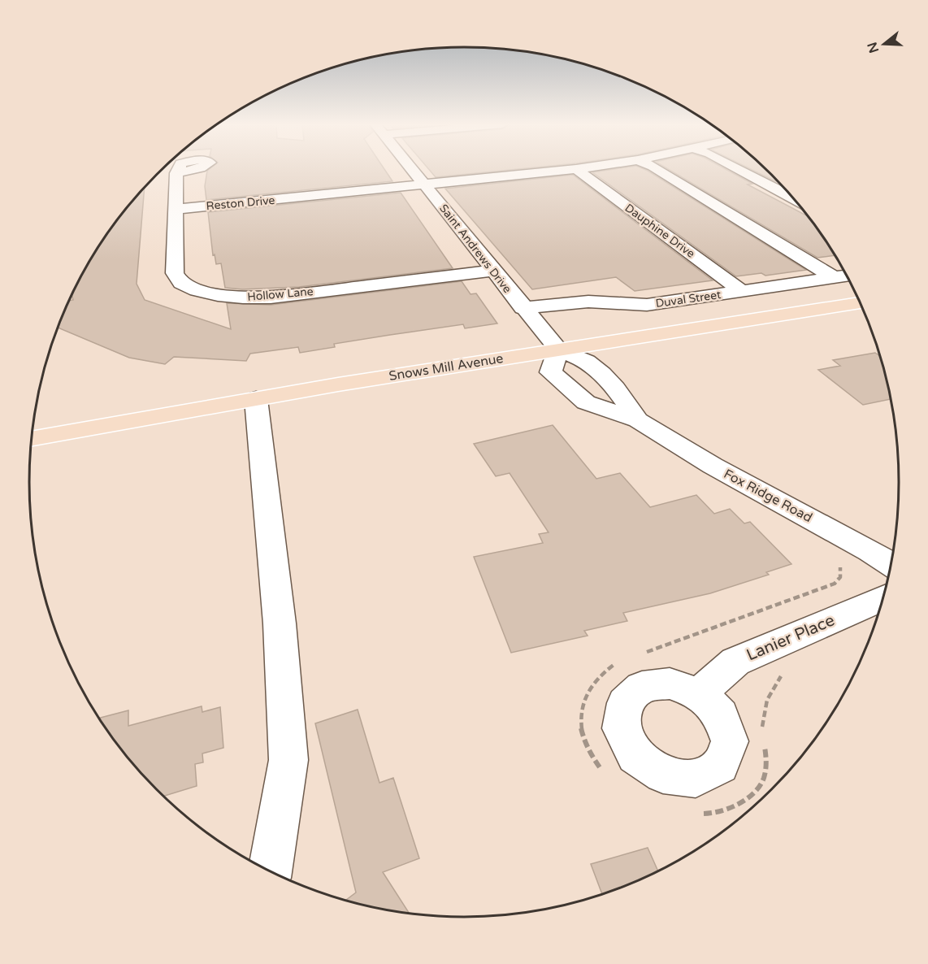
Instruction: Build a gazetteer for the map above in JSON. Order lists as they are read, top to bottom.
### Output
{
  "streets": {
    "main road": ["Snows Mill Avenue"],
    "street": [
      "Reston Drive",
      "Dauphine Drive",
      "Saint Andrews Drive",
      "Hollow Lane",
      "Duval Street",
      "Fox Ridge Road",
      "Lanier Place"
    ]
  },
  "crossings": [
    ["Reston Drive", "Saint Andrews Drive"],
    ["Reston Drive", "Hollow Lane"],
    ["Dauphine Drive", "Duval Street"],
    ["Saint Andrews Drive", "Hollow Lane"],
    ["Saint Andrews Drive", "Duval Street"],
    ["Saint Andrews Drive", "Snows Mill Avenue"],
    ["Saint Andrews Drive", "Fox Ridge Road"],
    ["Snows Mill Avenue", "Fox Ridge Road"]
  ],
  "north": "left"
}
